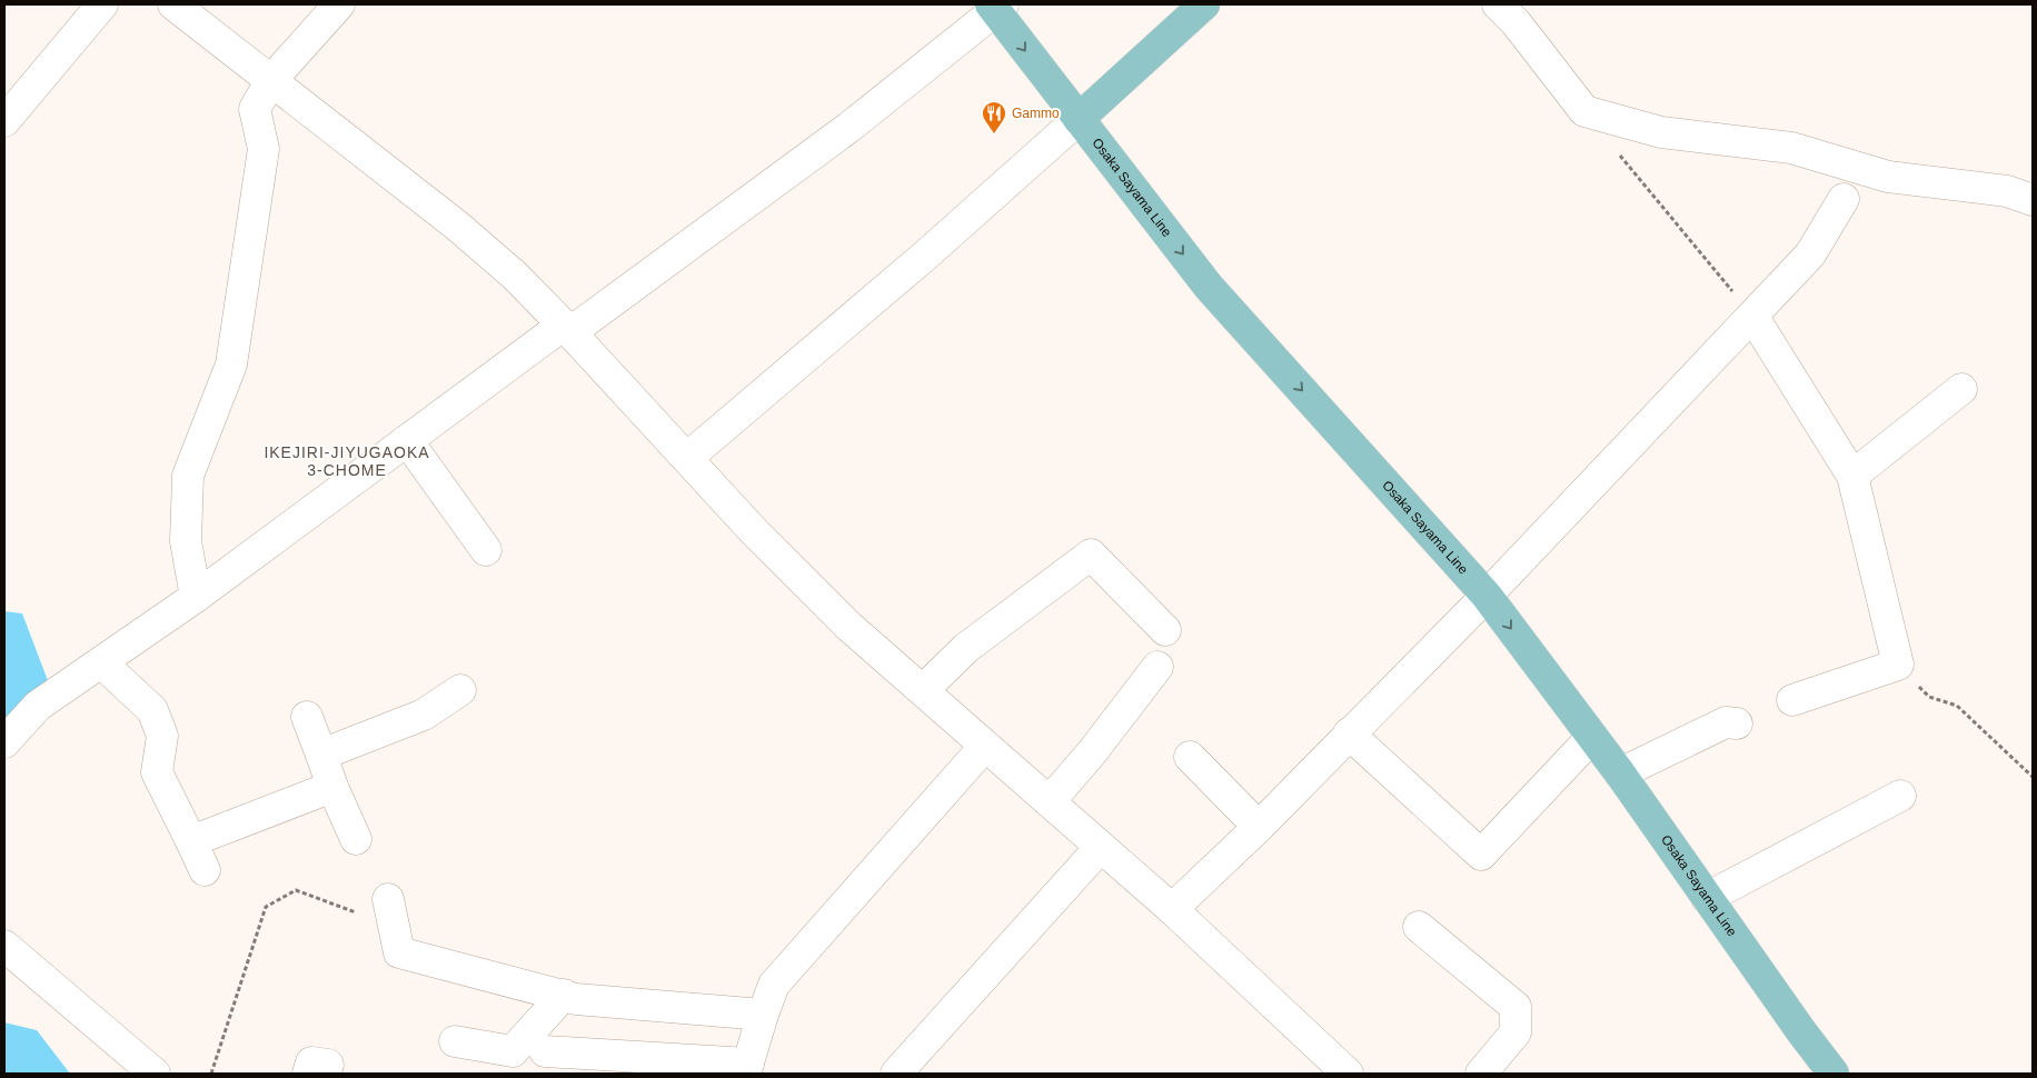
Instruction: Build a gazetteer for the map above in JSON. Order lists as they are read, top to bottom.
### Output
{
  "streets": {
    "main road": ["Osaka Sayama Line"]
  },
  "one_way": ["Osaka Sayama Line"],
  "districts": ["IKEJIRI-JIYUGAOKA 3-CHOME"],
  "places": {
    "restaurant": ["Gammo"]
  }
}
